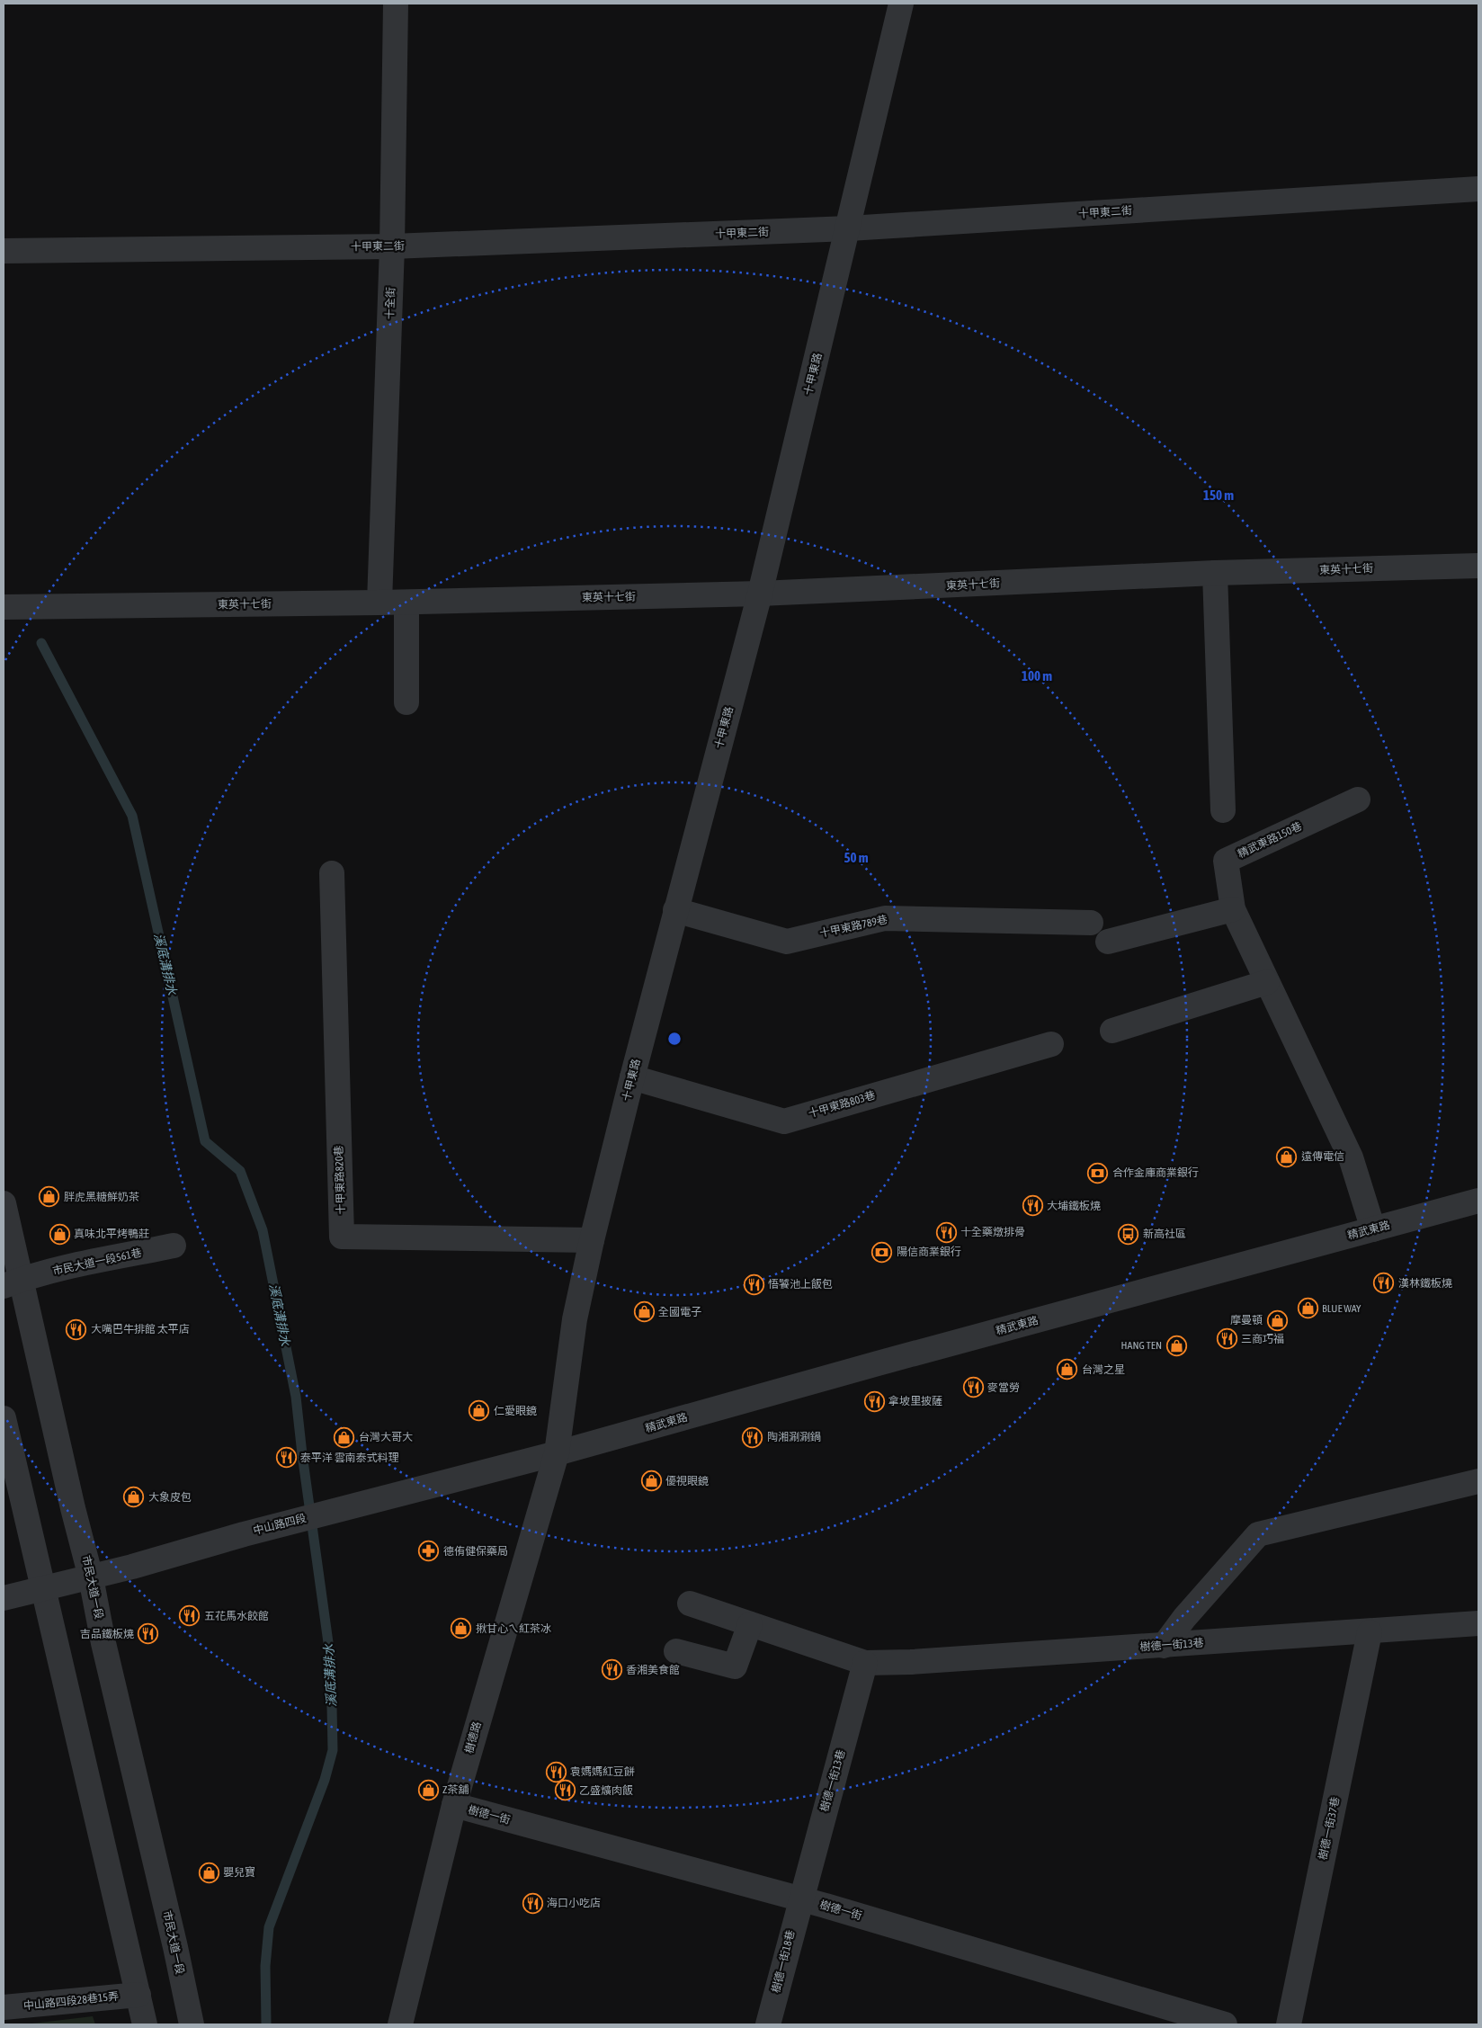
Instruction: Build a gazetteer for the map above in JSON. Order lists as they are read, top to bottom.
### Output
{
  "streets": {
    "street": [
      "十甲東二街",
      "十全街",
      "十甲東路",
      "東英十七街",
      "精武東路150巷",
      "十甲東路789巷",
      "十甲東路803巷",
      "十甲東路820巷",
      "精武東路",
      "市民大道一段561巷",
      "中山路四段",
      "市民大道一段",
      "樹德一街13巷",
      "樹德路",
      "樹德一街",
      "樹德一街37巷",
      "樹德一街18巷",
      "中山路四段28巷15弄"
    ]
  },
  "crossings": [
    ["十甲東二街", "十全街"],
    ["十甲東二街", "十甲東路"],
    ["十全街", "東英十七街"],
    ["十甲東路", "東英十七街"],
    ["十甲東路", "十甲東路789巷"],
    ["十甲東路", "十甲東路803巷"],
    ["十甲東路", "十甲東路820巷"],
    ["十甲東路", "精武東路"],
    ["十甲東路", "中山路四段"],
    ["十甲東路", "樹德路"],
    ["精武東路150巷", "精武東路"],
    ["精武東路", "中山路四段"],
    ["精武東路", "樹德路"],
    ["市民大道一段561巷", "市民大道一段"],
    ["中山路四段", "市民大道一段"],
    ["中山路四段", "樹德路"],
    ["樹德一街13巷", "樹德一街"],
    ["樹德一街13巷", "樹德一街37巷"],
    ["樹德一街13巷", "樹德一街18巷"],
    ["樹德路", "樹德一街"],
    ["樹德一街", "樹德一街18巷"]
  ],
  "water": ["溪底溝排水"],
  "places": {
    "shop": [
      "遠傳電信",
      "胖虎黑糖鮮奶茶",
      "真味北平烤鴨莊",
      "BLUE WAY",
      "全國電子",
      "摩曼頓",
      "HANG TEN",
      "台灣之星",
      "仁愛眼鏡",
      "台灣大哥大",
      "優視眼鏡",
      "大象皮包",
      "揪甘心ㄟ紅茶冰",
      "Z茶舖",
      "嬰兒寶"
    ],
    "bank": ["合作金庫商業銀行", "陽信商業銀行"],
    "restaurant": [
      "大埔鐵板燒",
      "十全藥燉排骨",
      "漢林鐵板燒",
      "悟饕池上飯包",
      "大嘴巴牛排館 太平店",
      "三商巧福",
      "麥當勞",
      "拿坡里披薩",
      "陶湘涮涮鍋",
      "泰平洋 雲南泰式料理",
      "五花馬水餃館",
      "吉品鐵板燒",
      "香湘美食館",
      "袁媽媽紅豆餅",
      "乙盛爌肉飯",
      "海口小吃店"
    ],
    "bus stop": ["新高社區"],
    "pharmacy": ["德侑健保藥局"]
  },
  "rings": ["150 m", "100 m", "50 m"]
}
